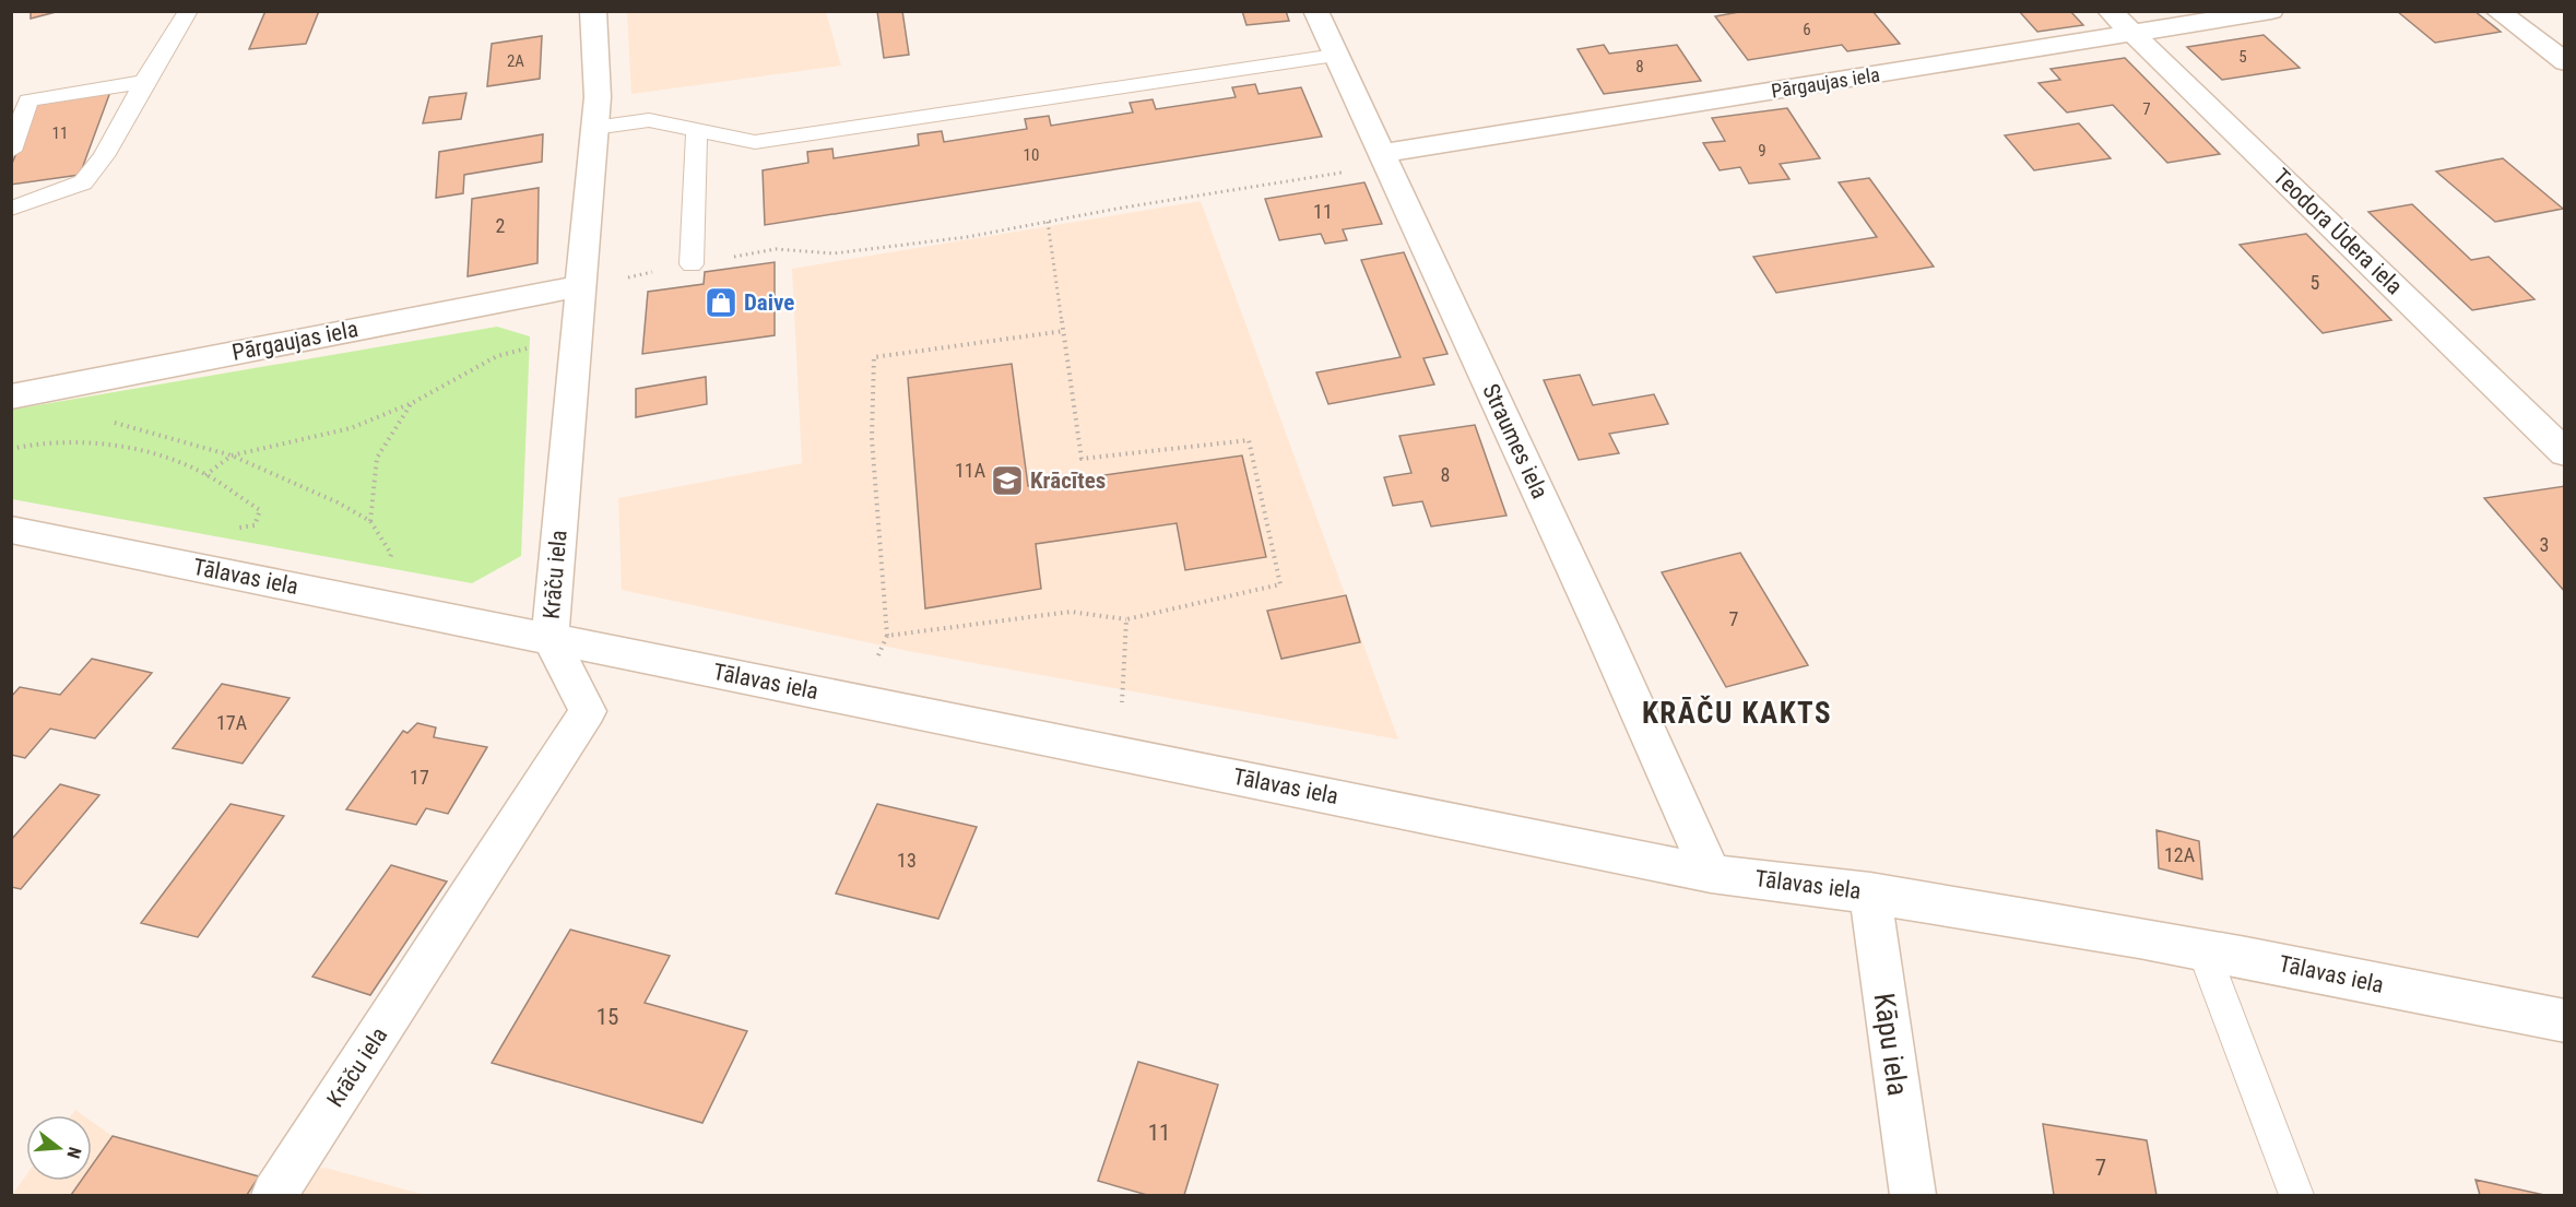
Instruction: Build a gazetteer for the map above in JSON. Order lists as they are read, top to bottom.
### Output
{
  "streets": {
    "street": [
      "Pārgaujas iela",
      "Teodora Ūdera iela",
      "Straumes iela",
      "Krāču iela",
      "Tālavas iela",
      "Kāpu iela"
    ]
  },
  "crossings": [
    ["Pārgaujas iela", "Teodora Ūdera iela"],
    ["Pārgaujas iela", "Straumes iela"],
    ["Pārgaujas iela", "Krāču iela"],
    ["Straumes iela", "Tālavas iela"],
    ["Krāču iela", "Tālavas iela"],
    ["Tālavas iela", "Kāpu iela"]
  ],
  "districts": ["KRĀČU KAKTS"],
  "places": {
    "shop": ["Daive"],
    "school or university": ["Krācītes"]
  },
  "house_numbers": [
    "6",
    "5",
    "2A",
    "8",
    "7",
    "11",
    "9",
    "10",
    "11",
    "2",
    "5",
    "11A",
    "8",
    "3",
    "7",
    "17A",
    "17",
    "12A",
    "13",
    "15",
    "11",
    "7"
  ],
  "north": "right"
}
